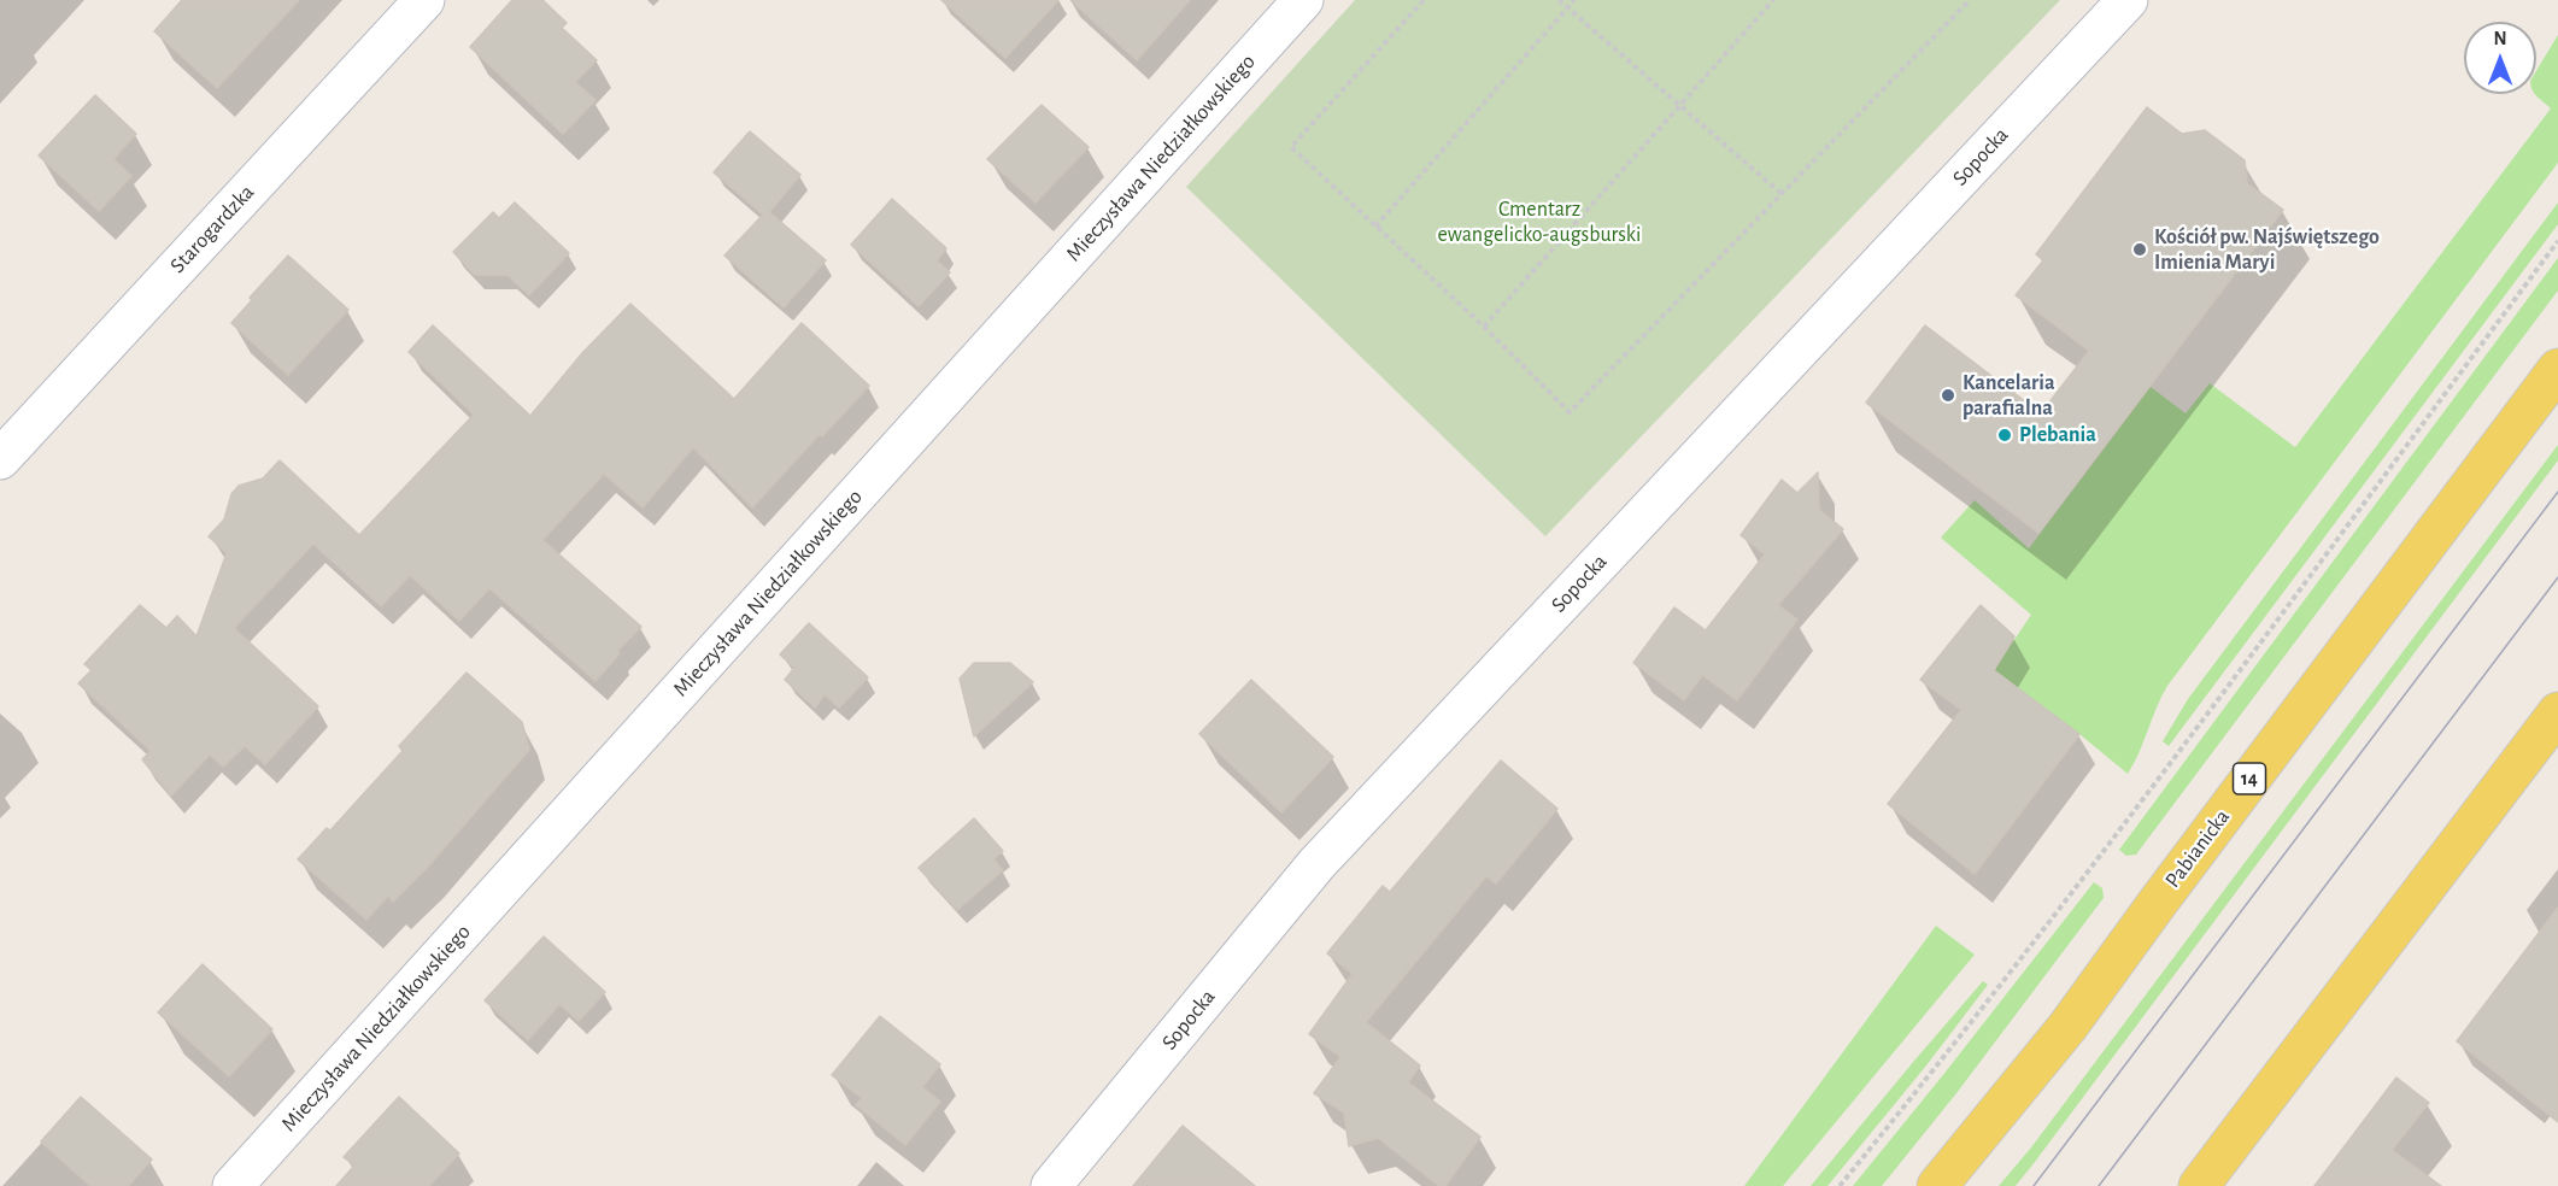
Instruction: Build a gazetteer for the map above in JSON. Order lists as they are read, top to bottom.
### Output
{
  "streets": {
    "main road": ["14", "Pabianicka"],
    "street": ["Sopocka", "Mieczysława Niedziałkowskiego", "Starogardzka"]
  },
  "parks": ["Cmentarz ewangelicko-augsburski"],
  "places": ["Kościół pw. Najświętszego Imienia Maryi", "Kancelaria parafialna", "Plebania"],
  "north": "top"
}
